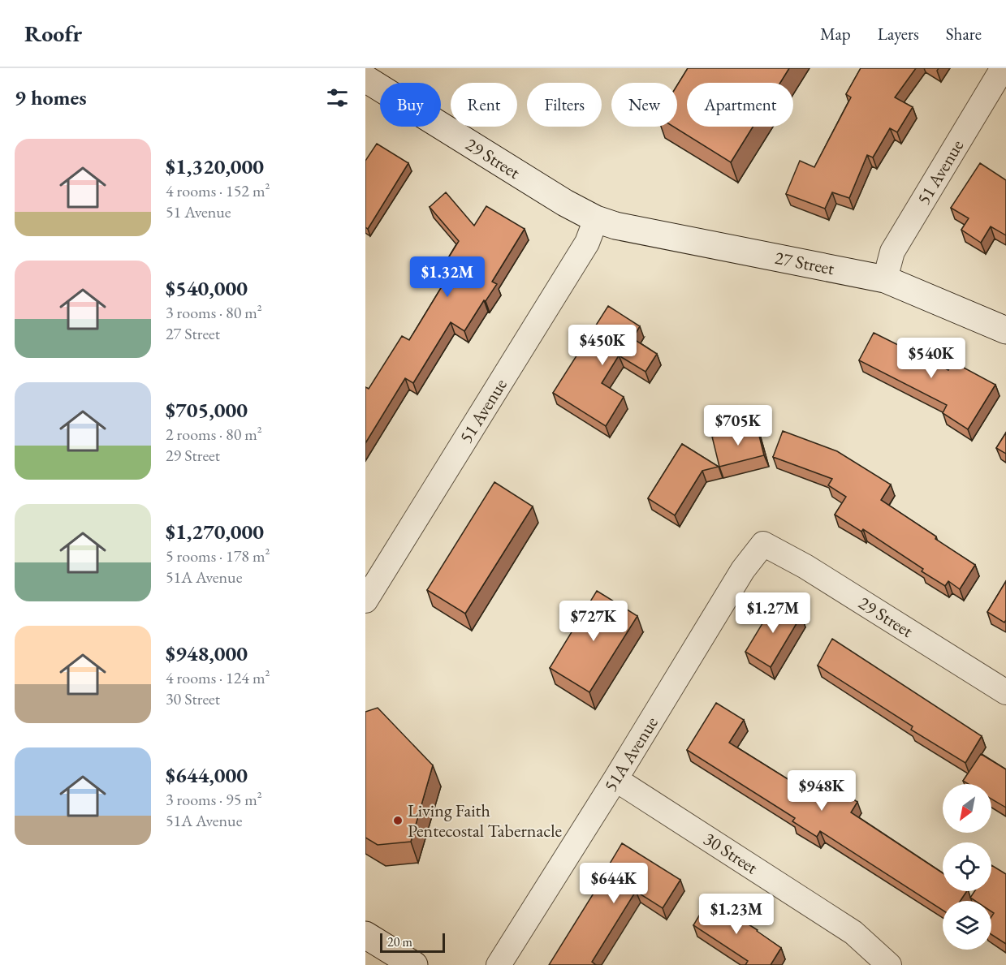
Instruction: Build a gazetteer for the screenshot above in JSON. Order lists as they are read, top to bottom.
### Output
{
  "streets": {
    "street": [
      "29 Street",
      "51 Avenue",
      "27 Street",
      "51A Avenue",
      "30 Street"
    ]
  },
  "crossings": [
    ["29 Street", "51 Avenue"],
    ["29 Street", "27 Street"],
    ["29 Street", "51A Avenue"],
    ["51 Avenue", "27 Street"],
    ["51A Avenue", "30 Street"]
  ],
  "places": ["Living Faith Pentecostal Tabernacle"],
  "scale_bar": "20 m",
  "north": "bottom left",
  "page": {
    "header": "Roofr",
    "nav": ["Map", "Layers", "Share"],
    "heading": "9 homes",
    "chip": [
      "Buy",
      "Rent",
      "Filters",
      "New",
      "Apartment"
    ],
    "list": [
      {
        "name": "$1,320,000",
        "note": "4 rooms · 152 m² · 51 Avenue"
      },
      {
        "name": "$540,000",
        "note": "3 rooms · 80 m² · 27 Street"
      },
      {
        "name": "$705,000",
        "note": "2 rooms · 80 m² · 29 Street"
      },
      {
        "name": "$1,270,000",
        "note": "5 rooms · 178 m² · 51A Avenue"
      },
      {
        "name": "$948,000",
        "note": "4 rooms · 124 m² · 30 Street"
      },
      {
        "name": "$644,000",
        "note": "3 rooms · 95 m² · 51A Avenue"
      }
    ],
    "price": [
      "$1.32M",
      "$450K",
      "$540K",
      "$705K",
      "$1.27M",
      "$727K",
      "$948K",
      "$644K",
      "$1.23M"
    ],
    "scale": "20 m"
  }
}
